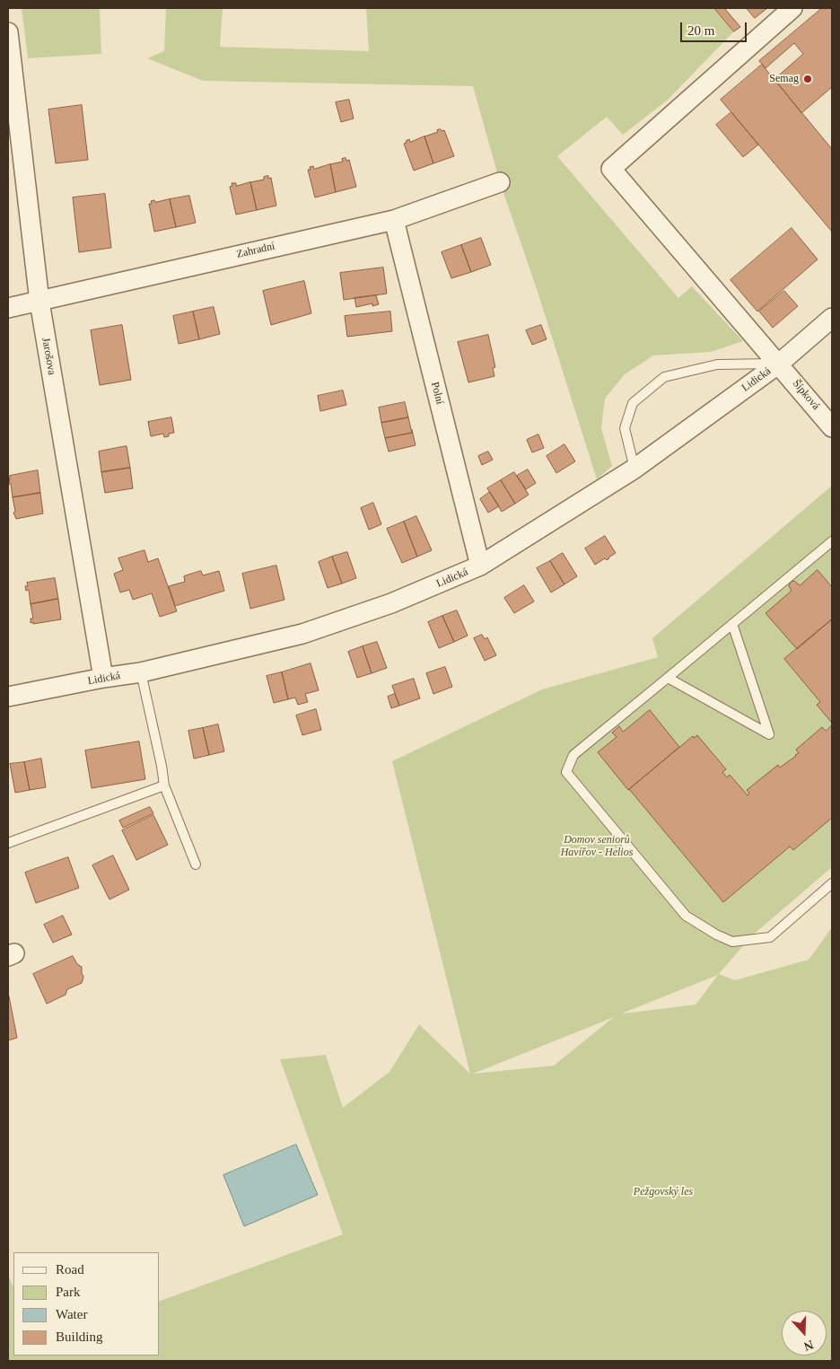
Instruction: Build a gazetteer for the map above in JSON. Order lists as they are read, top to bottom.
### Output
{
  "streets": {
    "street": [
      "Zahradní",
      "Jarošova",
      "Lidická",
      "Polní",
      "Šípková"
    ]
  },
  "crossings": [
    ["Zahradní", "Jarošova"],
    ["Zahradní", "Polní"],
    ["Jarošova", "Lidická"],
    ["Lidická", "Polní"],
    ["Lidická", "Šípková"]
  ],
  "parks": ["Domov seniorů Havířov - Helios", "Pežgovský les"],
  "places": ["Semag"],
  "legend": [
    "Road",
    "Park",
    "Water",
    "Building"
  ],
  "scale_bar": "20 m",
  "north": "bottom"
}
